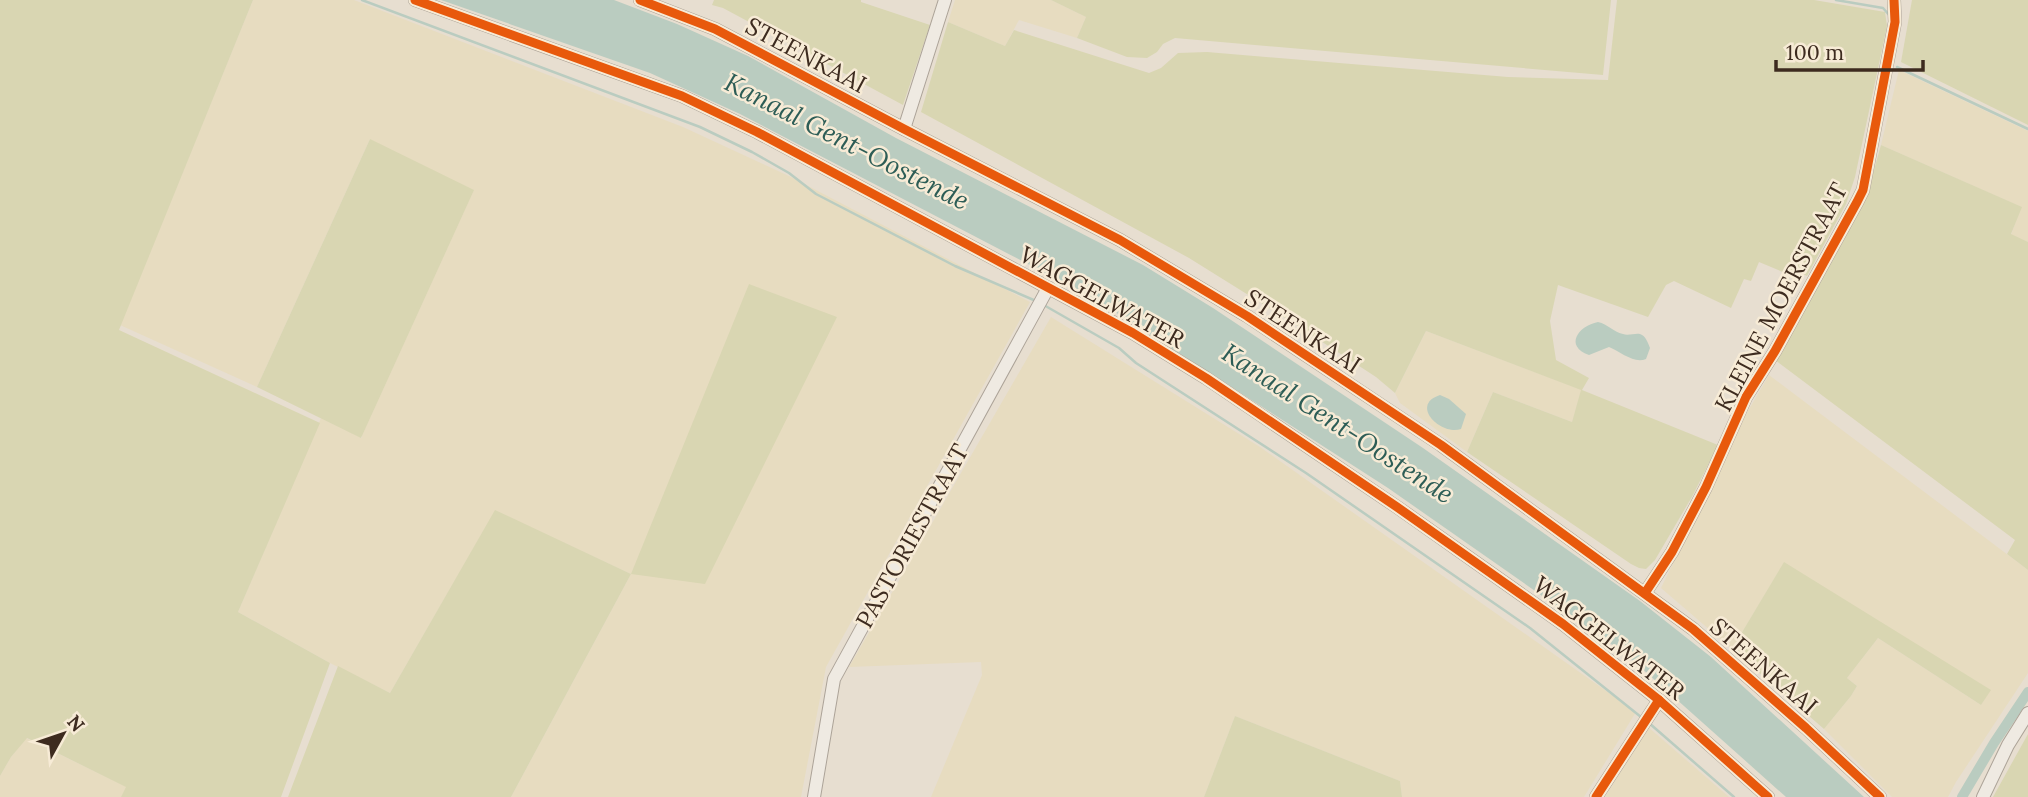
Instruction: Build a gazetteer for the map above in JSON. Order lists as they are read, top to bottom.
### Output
{
  "streets": {
    "street": [
      "STEENKAAI",
      "WAGGELWATER",
      "KLEINE MOERSTRAAT",
      "PASTORIESTRAAT"
    ]
  },
  "crossings": [
    ["STEENKAAI", "KLEINE MOERSTRAAT"],
    ["WAGGELWATER", "PASTORIESTRAAT"]
  ],
  "water": ["Kanaal Gent-Oostende"],
  "scale_bar": "100 m",
  "north": "top right"
}
